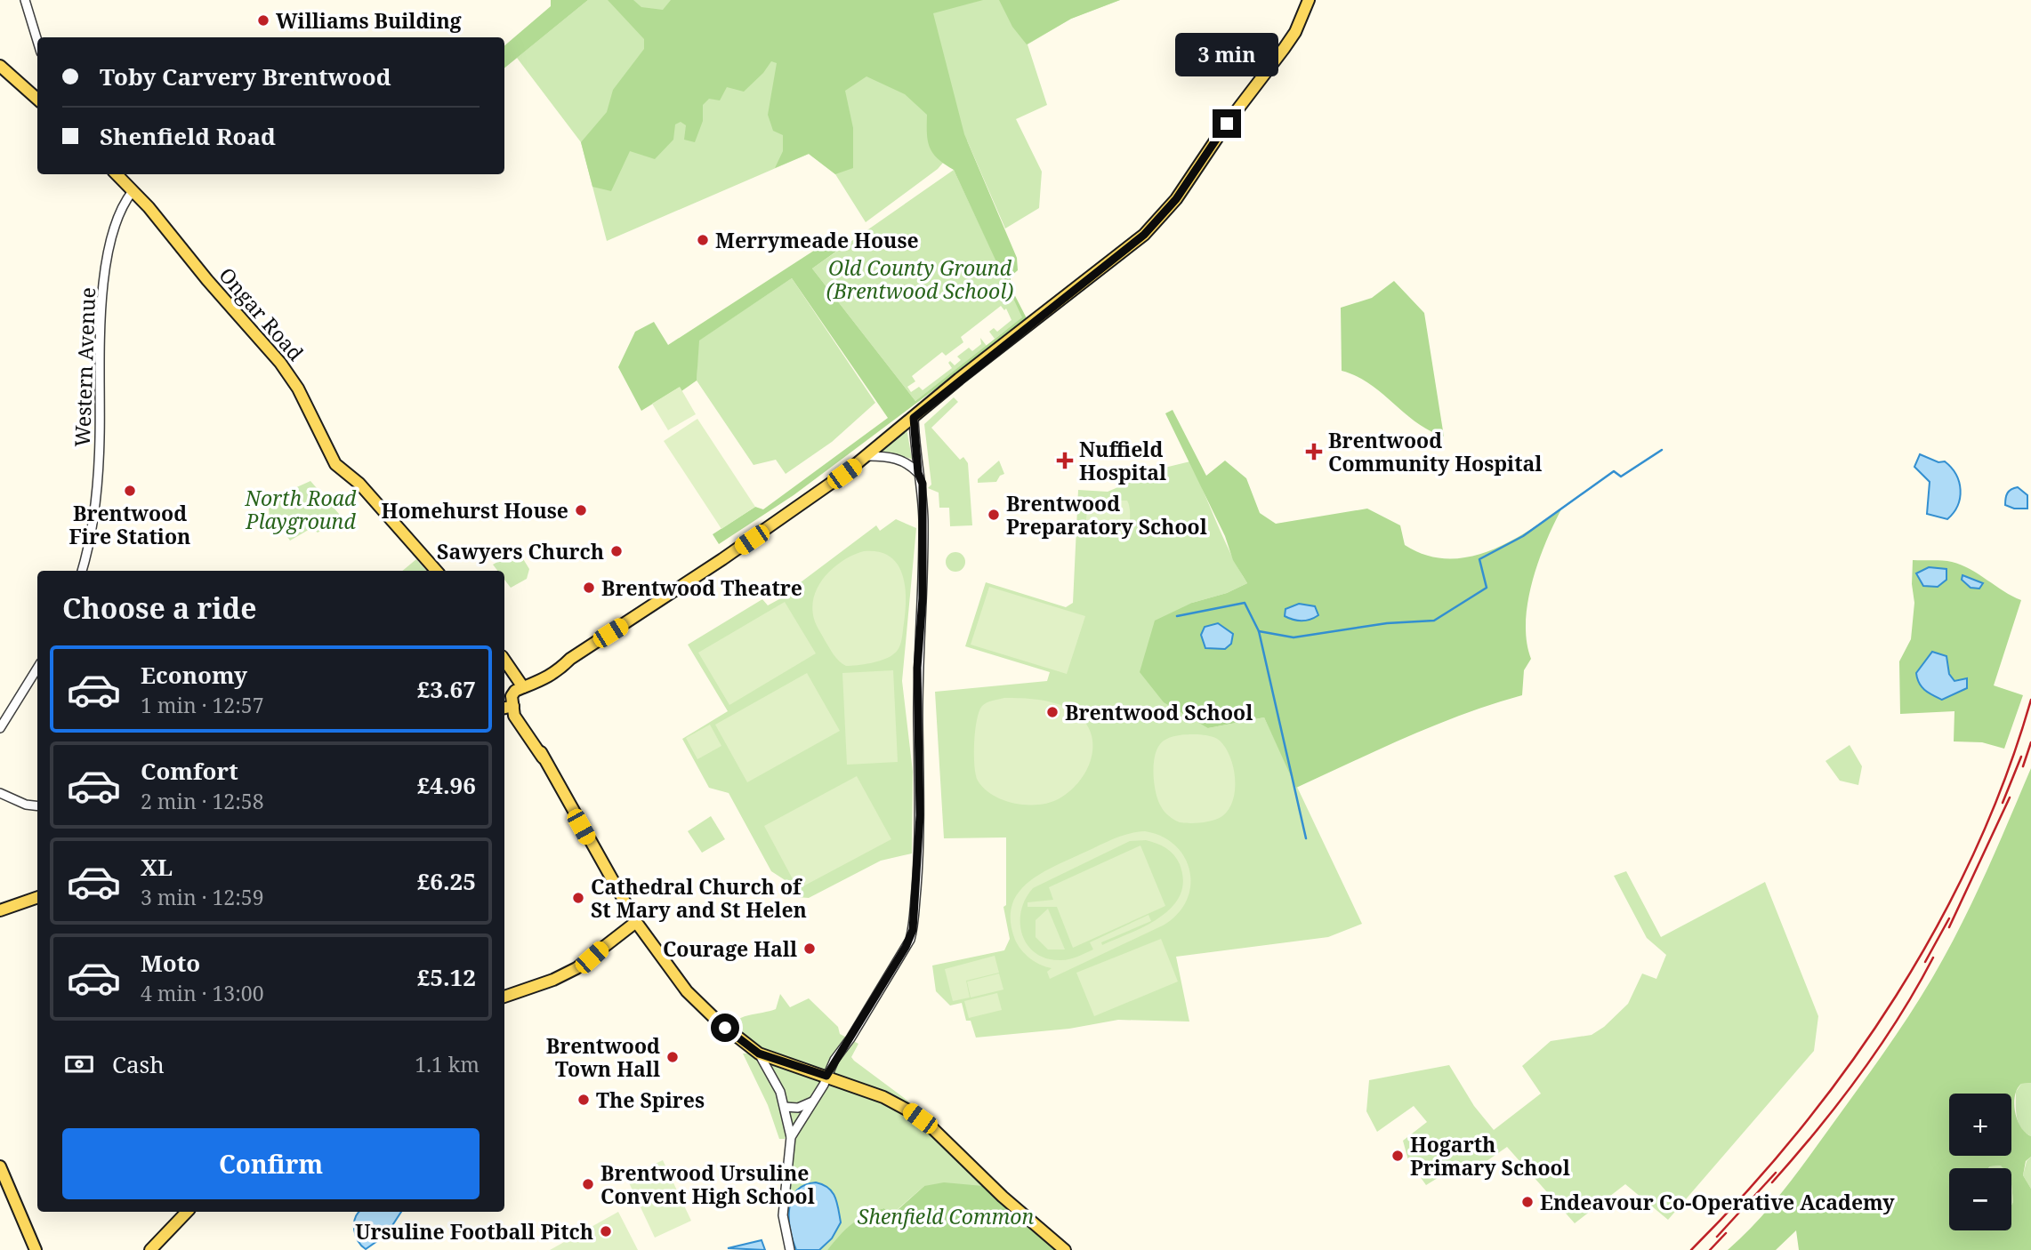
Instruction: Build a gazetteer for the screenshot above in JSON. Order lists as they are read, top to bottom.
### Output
{
  "streets": {
    "main road": ["Ongar Road"],
    "street": ["Western Avenue"]
  },
  "crossings": [
    ["Ongar Road", "Western Avenue"]
  ],
  "parks": ["Old County Ground (Brentwood School)", "North Road Playground", "Shenfield Common"],
  "places": {
    "other": [
      "Williams Building",
      "Merrymeade House",
      "Brentwood Fire Station",
      "Homehurst House",
      "Brentwood Preparatory School",
      "Sawyers Church",
      "Brentwood Theatre",
      "Brentwood School",
      "Cathedral Church of St Mary and St Helen",
      "Courage Hall",
      "Brentwood Town Hall",
      "The Spires",
      "Hogarth Primary School",
      "Brentwood Ursuline Convent High School",
      "Endeavour Co-Operative Academy",
      "Ursuline Football Pitch"
    ],
    "health": ["Brentwood Community Hospital", "Nuffield Hospital"]
  },
  "page": {
    "bubble": "3 min",
    "banner": ["Toby Carvery Brentwood", "Shenfield Road"],
    "heading": "Choose a ride",
    "list": [
      {
        "name": "Economy",
        "note": "1 min · 12:57",
        "value": "£3.67"
      },
      {
        "name": "Comfort",
        "note": "2 min · 12:58",
        "value": "£4.96"
      },
      {
        "name": "XL",
        "note": "3 min · 12:59",
        "value": "£6.25"
      },
      {
        "name": "Moto",
        "note": "4 min · 13:00",
        "value": "£5.12"
      }
    ],
    "pay": ["Cash", "1.1 km"],
    "map_buttons": ["+", "−"],
    "buttons": "Confirm"
  }
}
